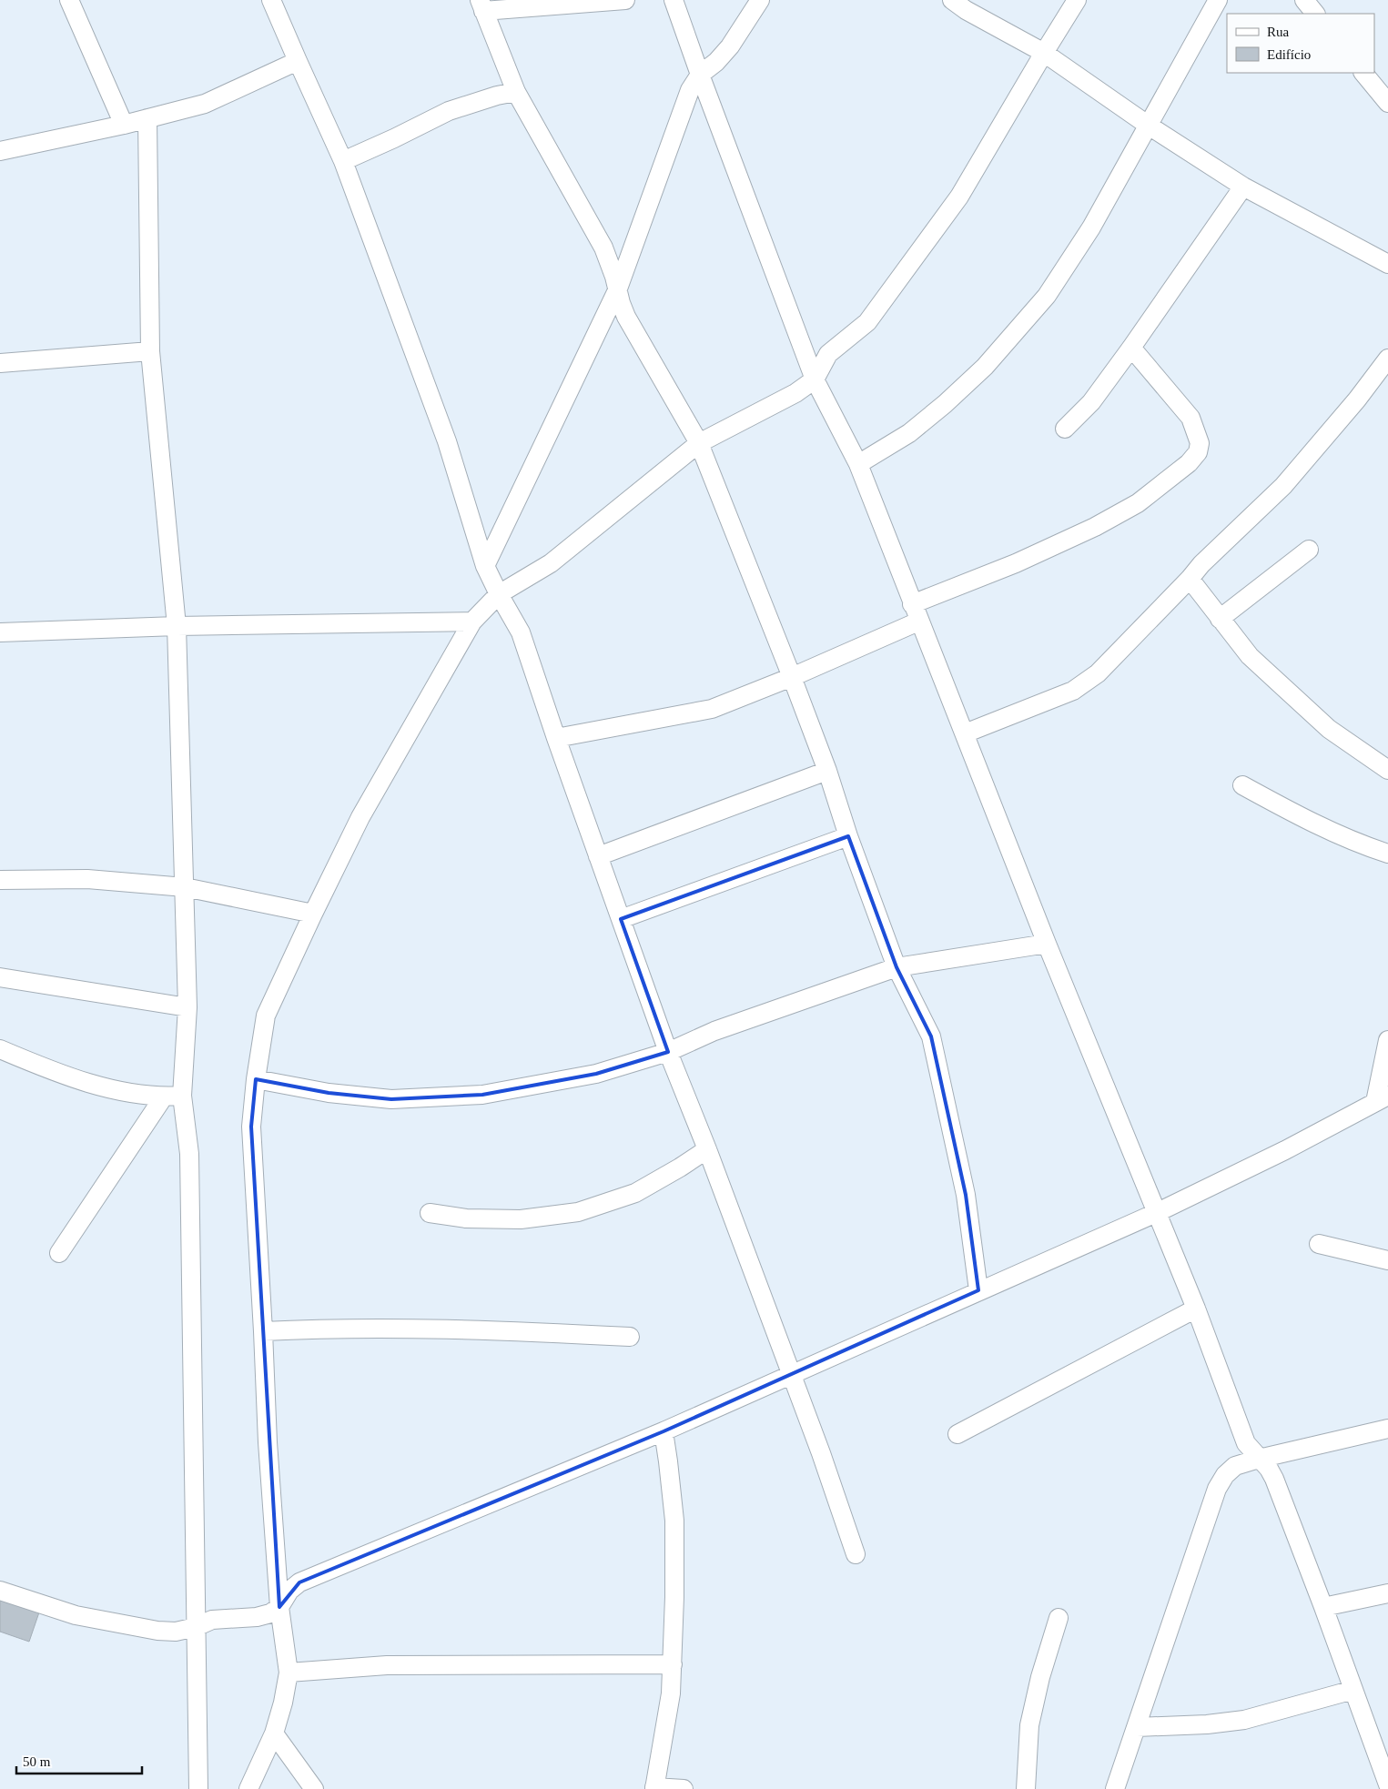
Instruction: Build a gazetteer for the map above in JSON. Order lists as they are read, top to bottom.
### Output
{
  "legend": ["Rua", "Edifício"],
  "scale_bar": "50 m"
}
